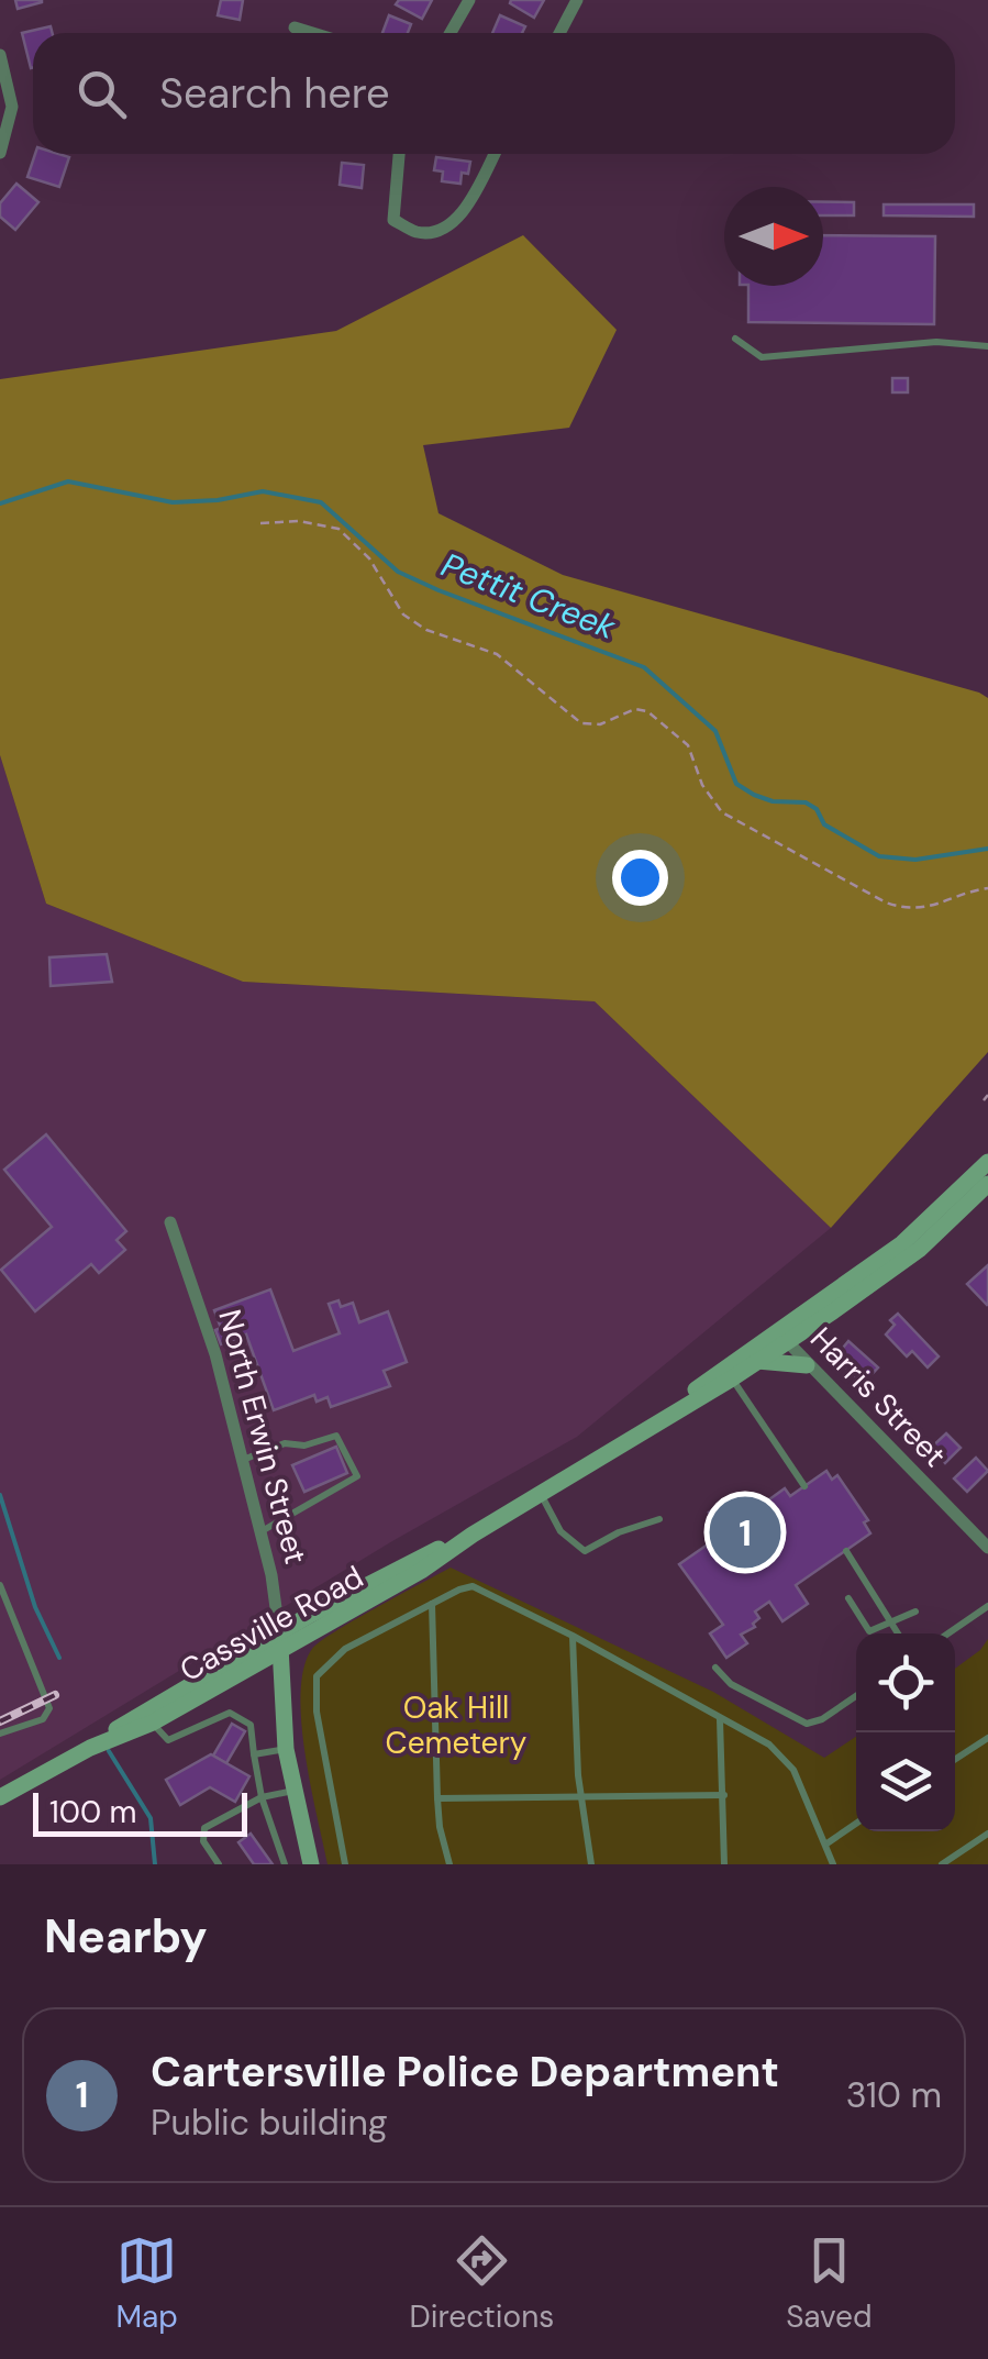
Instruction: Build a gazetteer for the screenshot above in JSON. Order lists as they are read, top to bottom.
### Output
{
  "streets": {
    "main road": ["North Erwin Street", "Cassville Road"],
    "street": ["Harris Street"]
  },
  "crossings": [
    ["Harris Street", "Cassville Road"],
    ["North Erwin Street", "Cassville Road"]
  ],
  "water": ["Pettit Creek"],
  "parks": ["Oak Hill Cemetery"],
  "scale_bar": "100 m",
  "north": "right",
  "page": {
    "search": "Search here",
    "pins": "1",
    "scale": "100 m",
    "heading": "Nearby",
    "list": [
      {
        "mark": "1",
        "name": "Cartersville Police Department",
        "note": "Public building",
        "value": "310 m"
      }
    ],
    "nav": ["Map", "Directions", "Saved"]
  }
}
